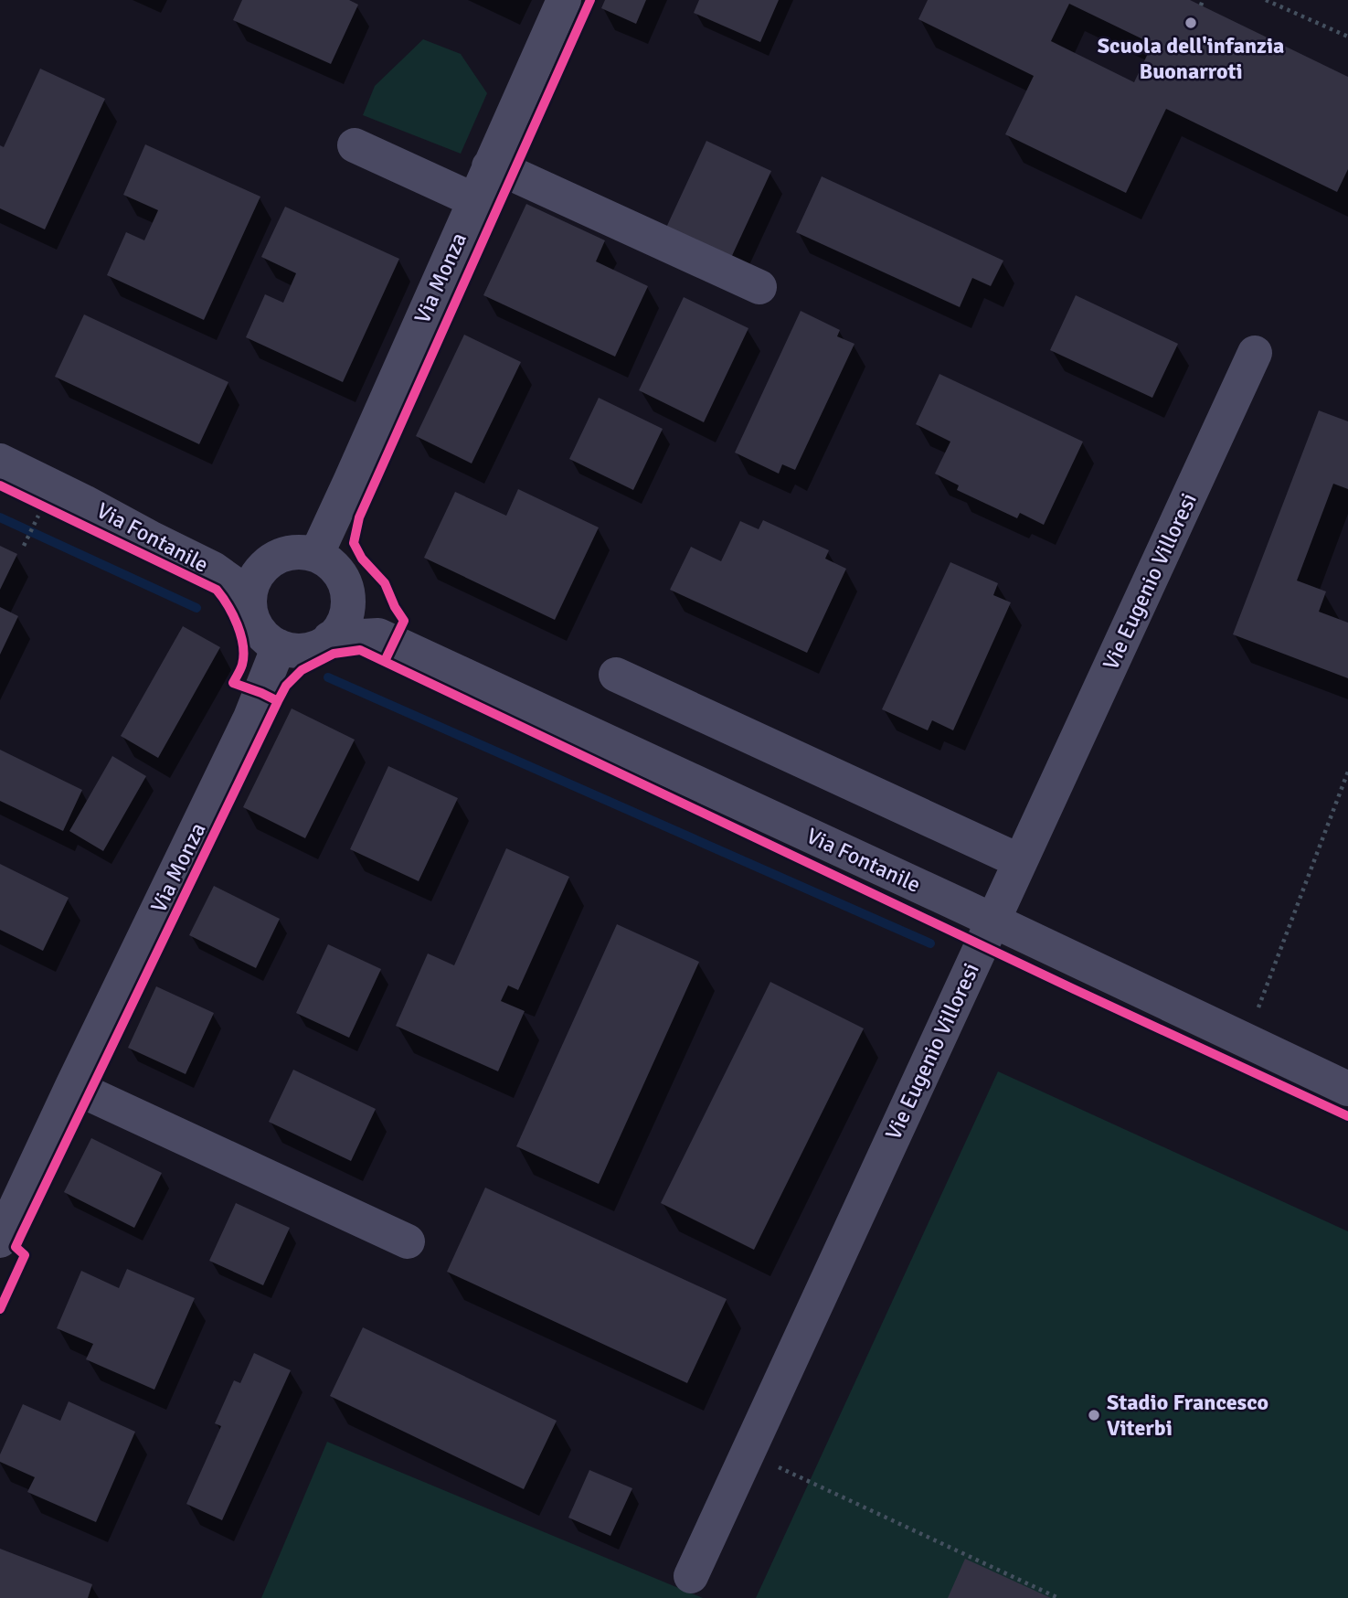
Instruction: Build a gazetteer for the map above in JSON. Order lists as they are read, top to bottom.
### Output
{
  "streets": {
    "street": ["Via Monza", "Via Fontanile", "Vie Eugenio Villoresi"]
  },
  "crossings": [
    ["Via Monza", "Via Fontanile"],
    ["Via Fontanile", "Vie Eugenio Villoresi"]
  ],
  "places": ["Scuola dell'infanzia Buonarroti", "Stadio Francesco Viterbi"]
}
